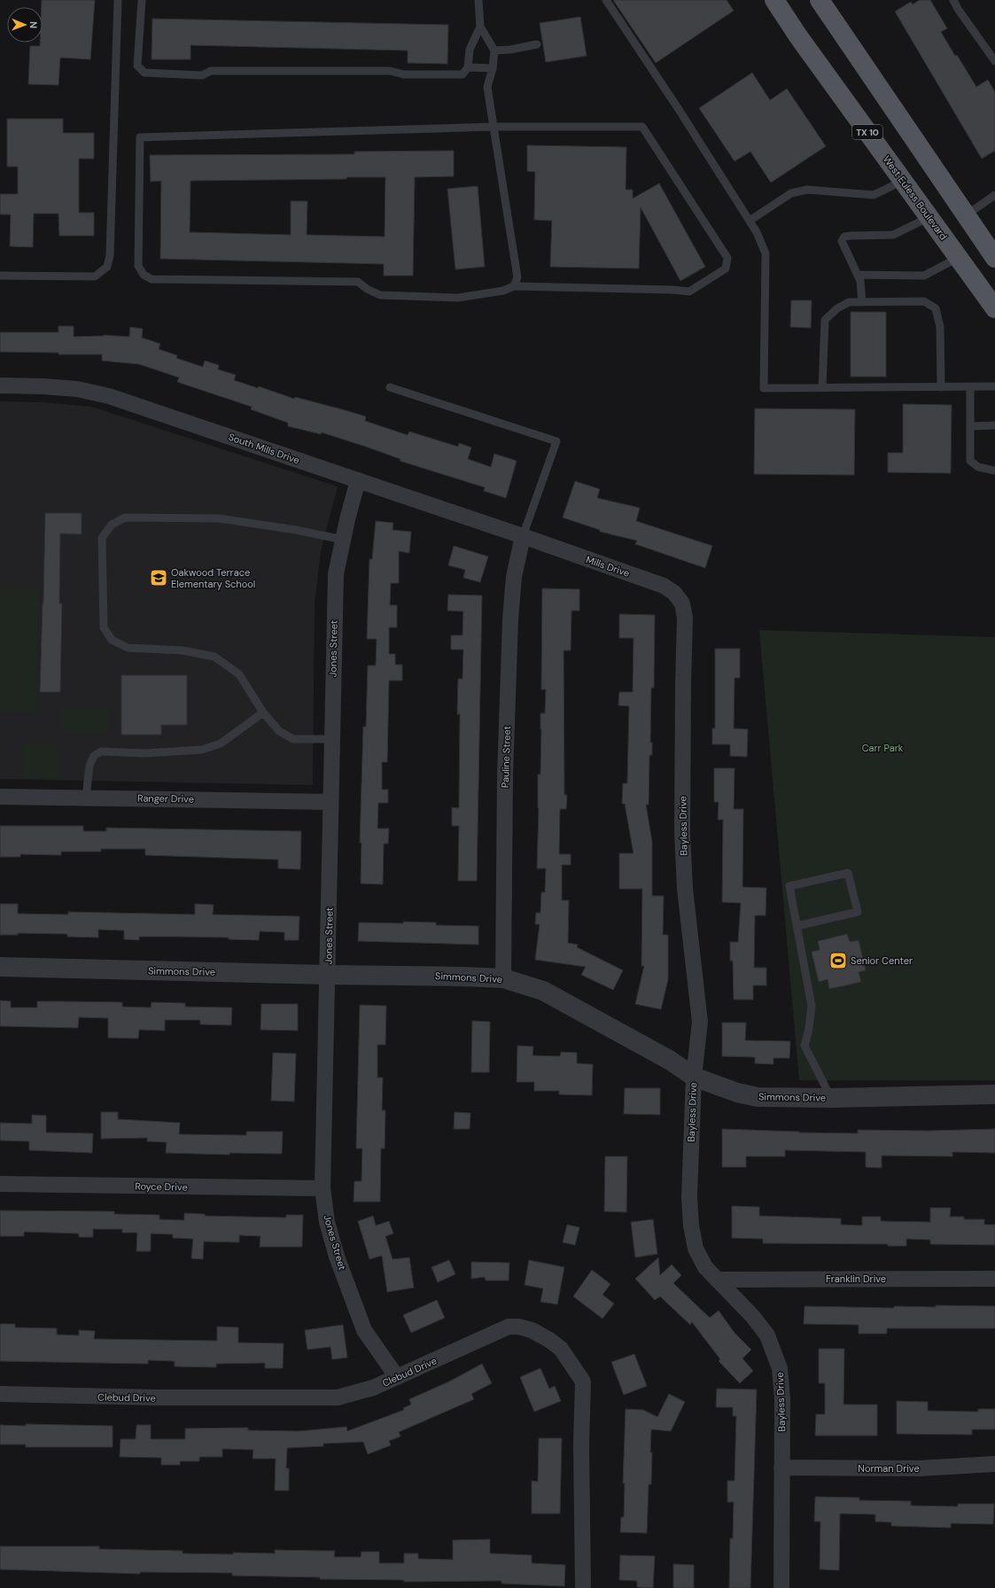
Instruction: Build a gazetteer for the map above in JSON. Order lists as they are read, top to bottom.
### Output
{
  "streets": {
    "main road": ["TX 10", "West Euless Boulevard"],
    "street": [
      "South Mills Drive",
      "Mills Drive",
      "Jones Street",
      "Pauline Street",
      "Ranger Drive",
      "Bayless Drive",
      "Simmons Drive",
      "Royce Drive",
      "Franklin Drive",
      "Clebud Drive",
      "Norman Drive"
    ]
  },
  "crossings": [
    ["South Mills Drive", "Mills Drive"],
    ["South Mills Drive", "Jones Street"],
    ["South Mills Drive", "Pauline Street"],
    ["Mills Drive", "Pauline Street"],
    ["Mills Drive", "Bayless Drive"],
    ["Jones Street", "Ranger Drive"],
    ["Jones Street", "Simmons Drive"],
    ["Jones Street", "Royce Drive"],
    ["Jones Street", "Clebud Drive"],
    ["Pauline Street", "Simmons Drive"],
    ["Bayless Drive", "Simmons Drive"],
    ["Bayless Drive", "Franklin Drive"],
    ["Bayless Drive", "Norman Drive"]
  ],
  "parks": ["Carr Park"],
  "places": {
    "school or university": ["Oakwood Terrace Elementary School"],
    "sports": ["Senior Center"]
  },
  "north": "right"
}
